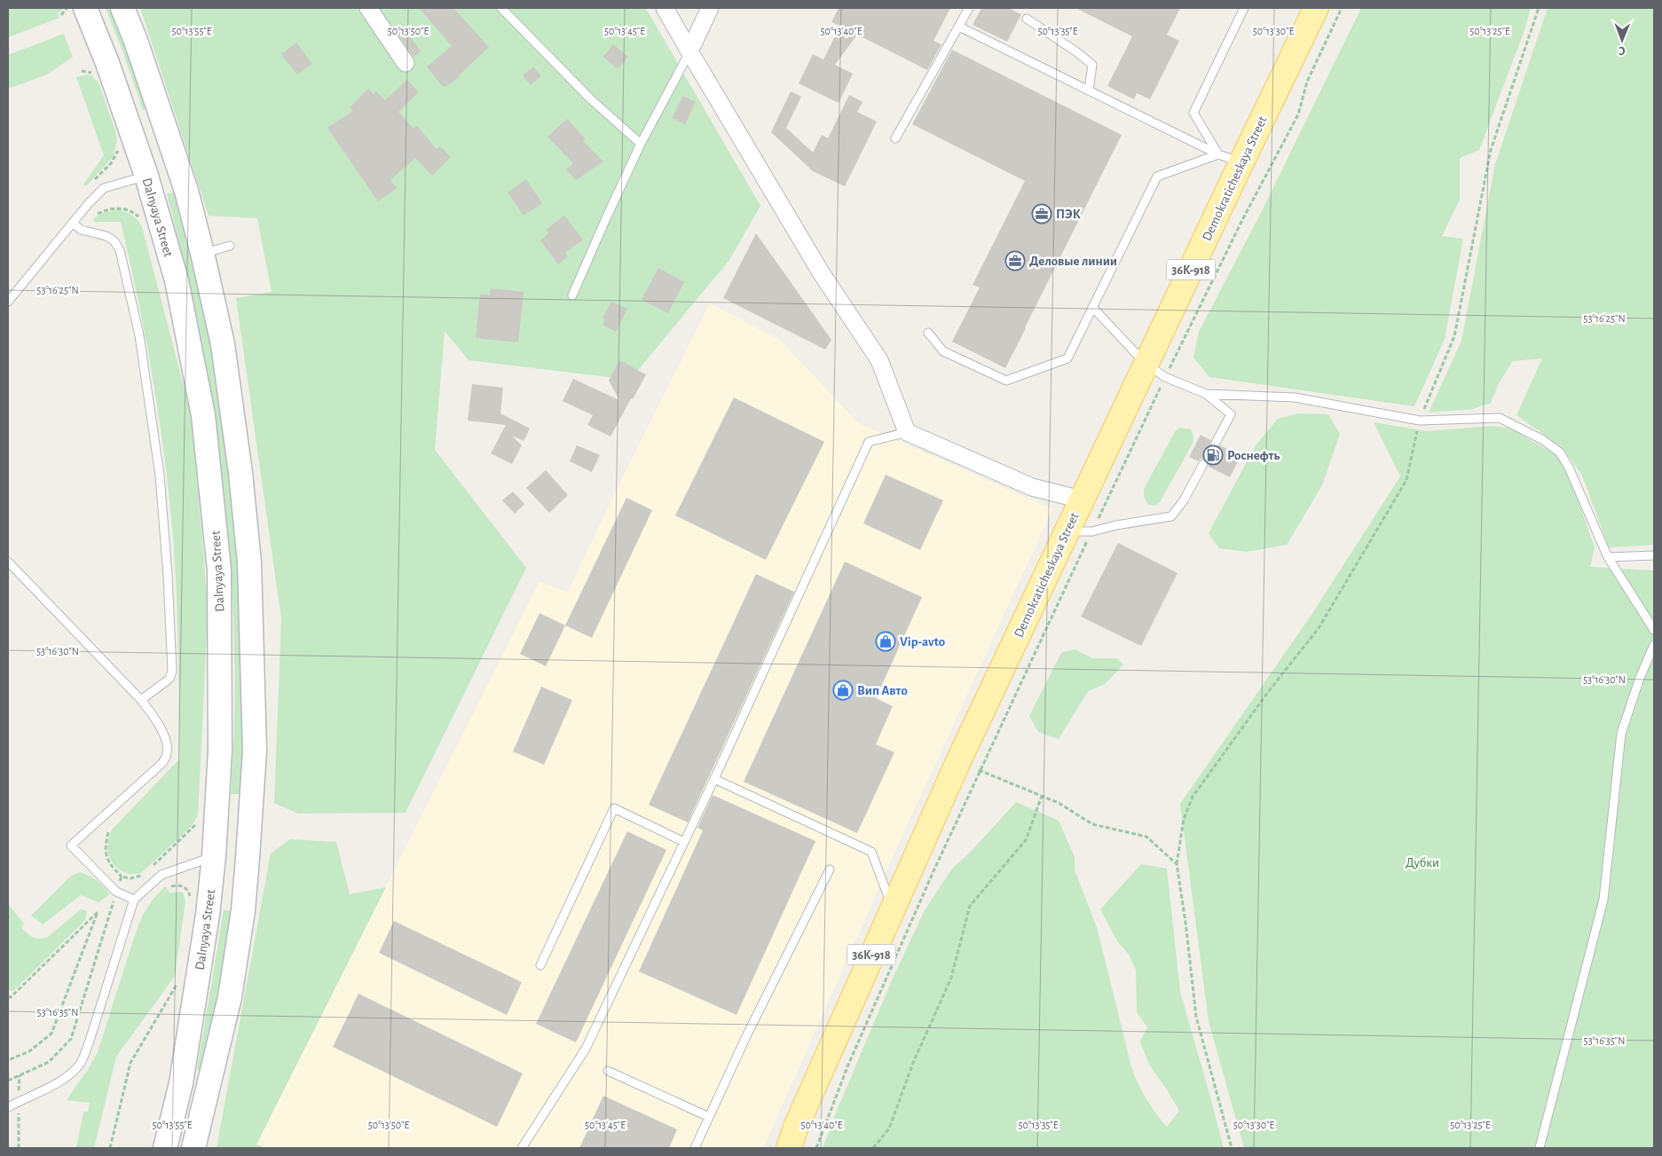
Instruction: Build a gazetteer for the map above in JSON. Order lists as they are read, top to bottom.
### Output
{
  "streets": {
    "main road": ["Demokraticheskaya Street", "Dalnyaya Street", "36К-918"]
  },
  "parks": ["Дубки"],
  "places": {
    "office": ["ПЭК", "Деловые линии"],
    "fuel station": ["Роснефть"],
    "shop": ["Vip-avto", "Вип Авто"]
  },
  "north": "bottom",
  "coordinates": [
    "50°13'55\"E",
    "50°13'50\"E",
    "50°13'45\"E",
    "50°13'40\"E",
    "50°13'35\"E",
    "50°13'30\"E",
    "50°13'25\"E",
    "53°16'25\"N",
    "53°16'30\"N",
    "53°16'35\"N"
  ]
}
